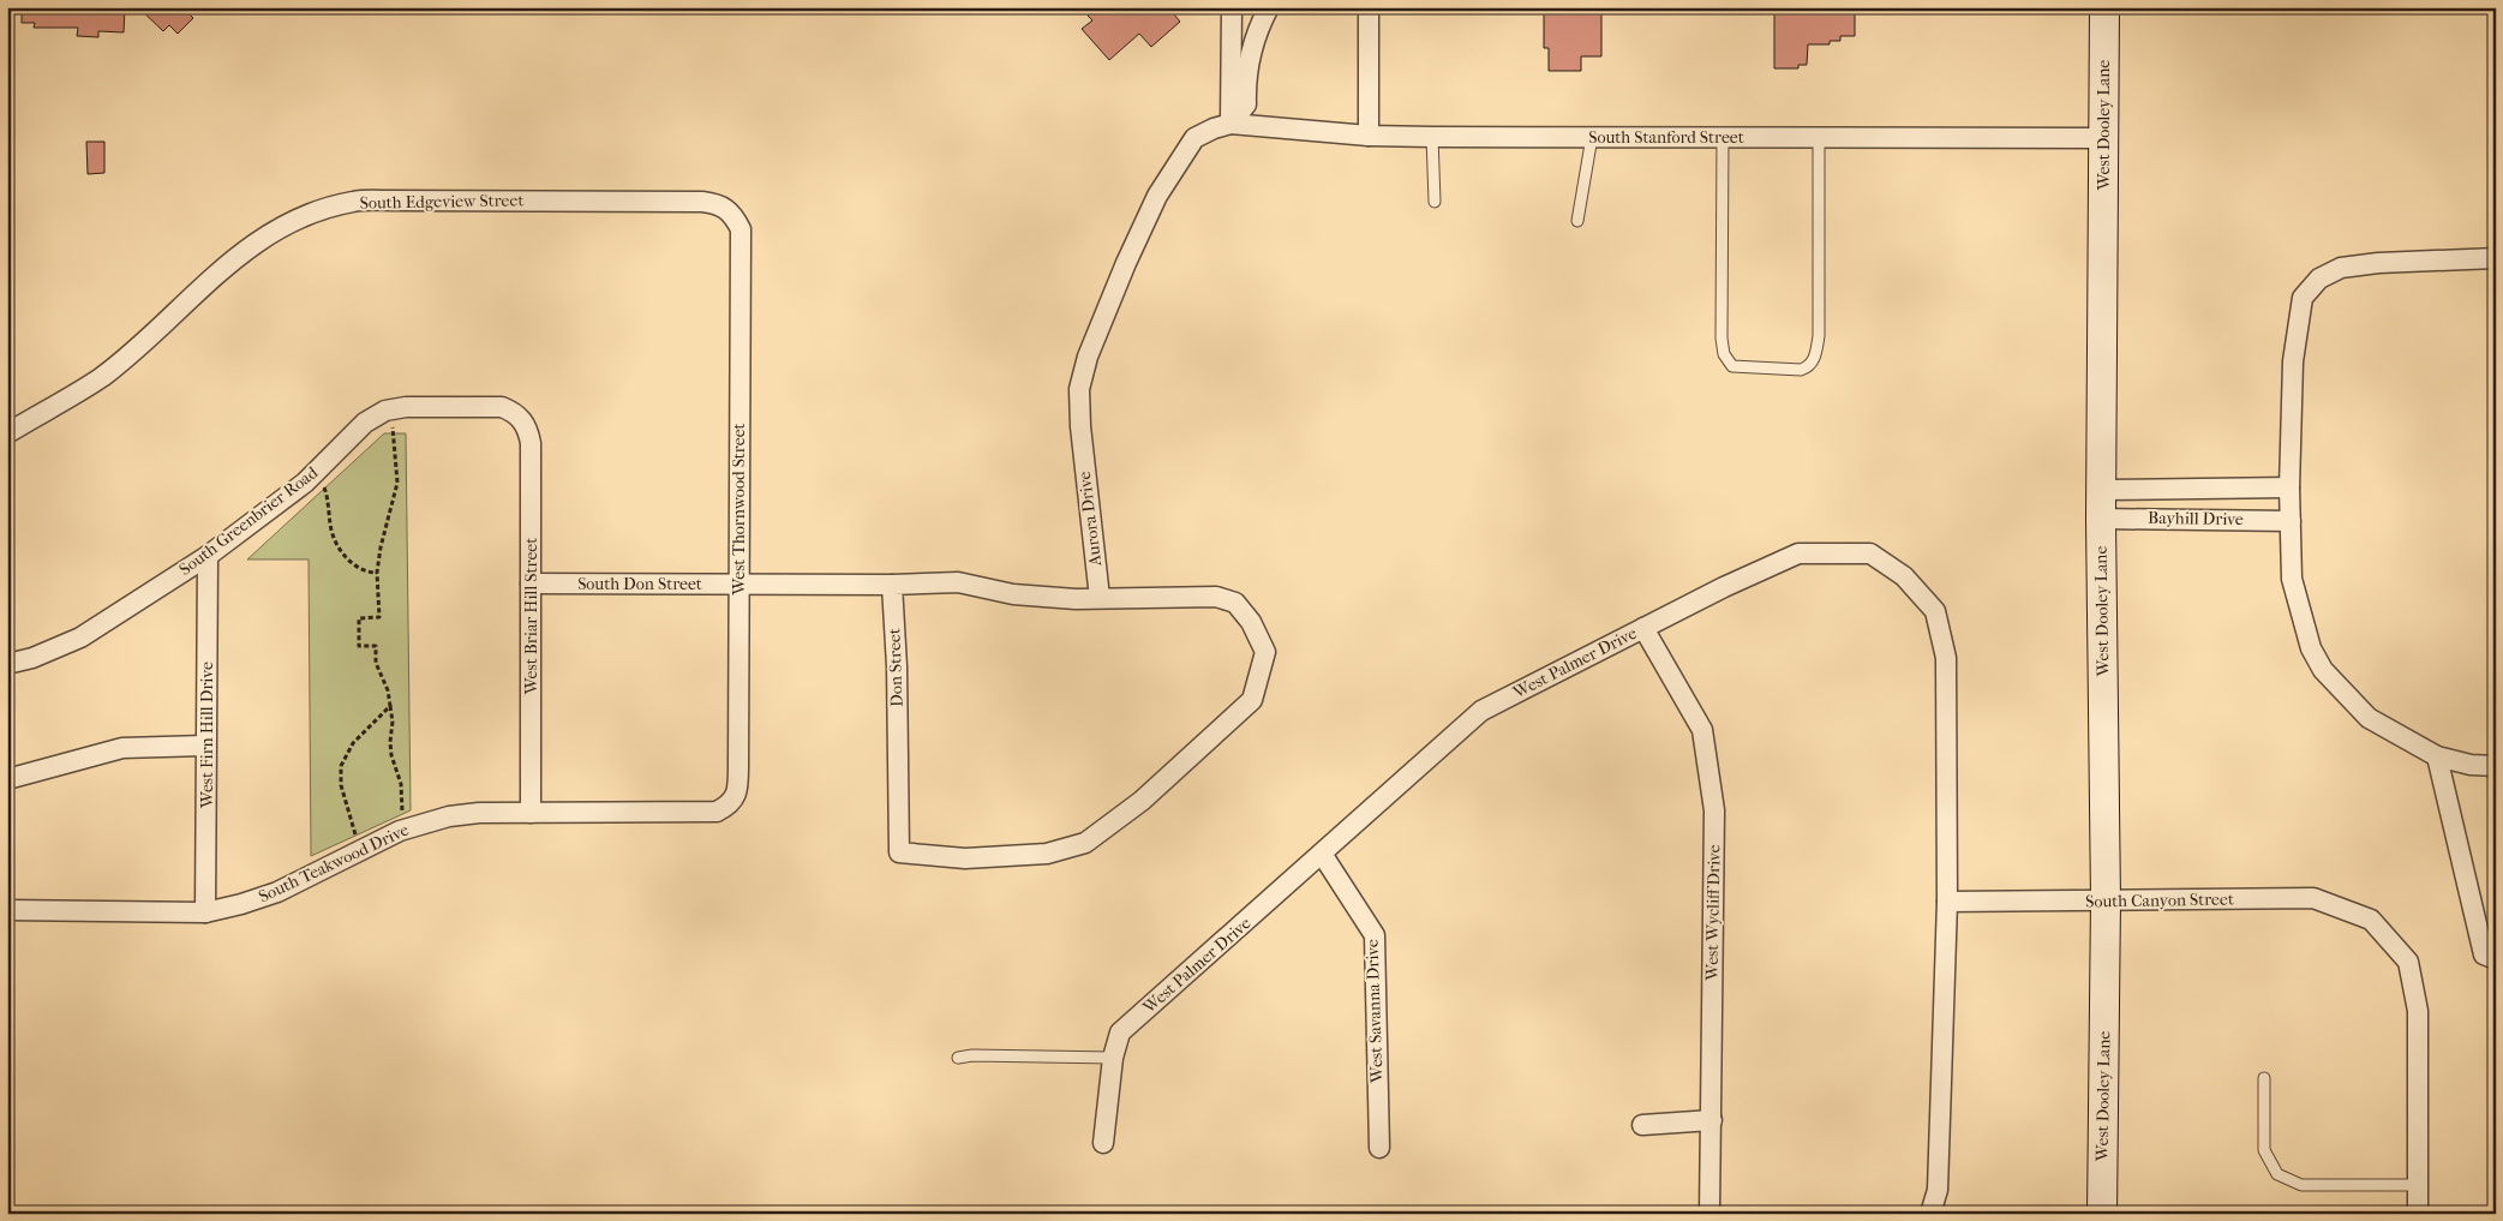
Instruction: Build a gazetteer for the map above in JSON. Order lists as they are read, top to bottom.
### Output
{
  "streets": {
    "street": [
      "West Dooley Lane",
      "South Stanford Street",
      "South Edgeview Street",
      "West Thornwood Street",
      "Aurora Drive",
      "Bayhill Drive",
      "South Greenbrier Road",
      "South Don Street",
      "West Briar Hill Street",
      "West Palmer Drive",
      "Don Street",
      "West Firn Hill Drive",
      "South Teakwood Drive",
      "South Canyon Street",
      "West Wycliff Drive",
      "West Savanna Drive"
    ]
  },
  "crossings": [
    ["West Dooley Lane", "South Stanford Street"],
    ["West Dooley Lane", "Bayhill Drive"],
    ["West Dooley Lane", "South Canyon Street"],
    ["South Stanford Street", "Aurora Drive"],
    ["South Edgeview Street", "West Thornwood Street"],
    ["West Thornwood Street", "South Don Street"],
    ["West Thornwood Street", "South Teakwood Drive"],
    ["Aurora Drive", "Don Street"],
    ["South Greenbrier Road", "West Briar Hill Street"],
    ["South Greenbrier Road", "West Firn Hill Drive"],
    ["South Don Street", "West Briar Hill Street"],
    ["South Don Street", "Don Street"],
    ["West Briar Hill Street", "South Teakwood Drive"],
    ["West Palmer Drive", "South Canyon Street"],
    ["West Palmer Drive", "West Wycliff Drive"],
    ["West Palmer Drive", "West Savanna Drive"],
    ["West Firn Hill Drive", "South Teakwood Drive"]
  ]
}
